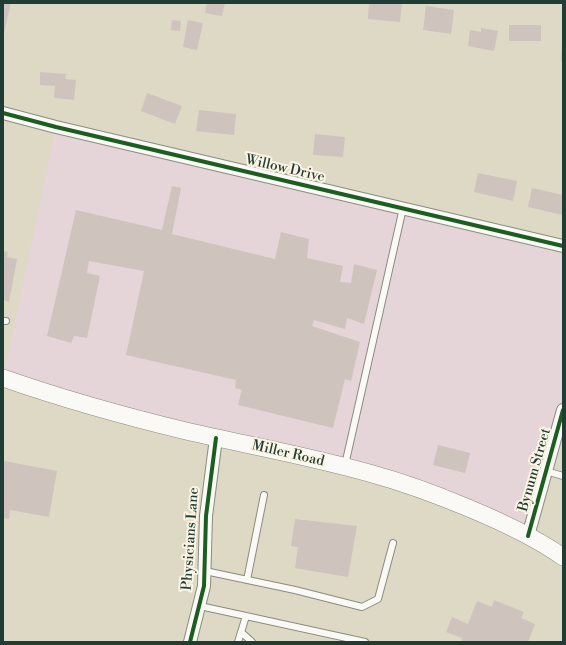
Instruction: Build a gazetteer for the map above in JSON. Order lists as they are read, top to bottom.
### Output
{
  "streets": {
    "main road": ["Miller Road"],
    "street": ["Willow Drive", "Bynum Street", "Physicians Lane"]
  },
  "crossings": [
    ["Miller Road", "Bynum Street"],
    ["Miller Road", "Physicians Lane"]
  ]
}
